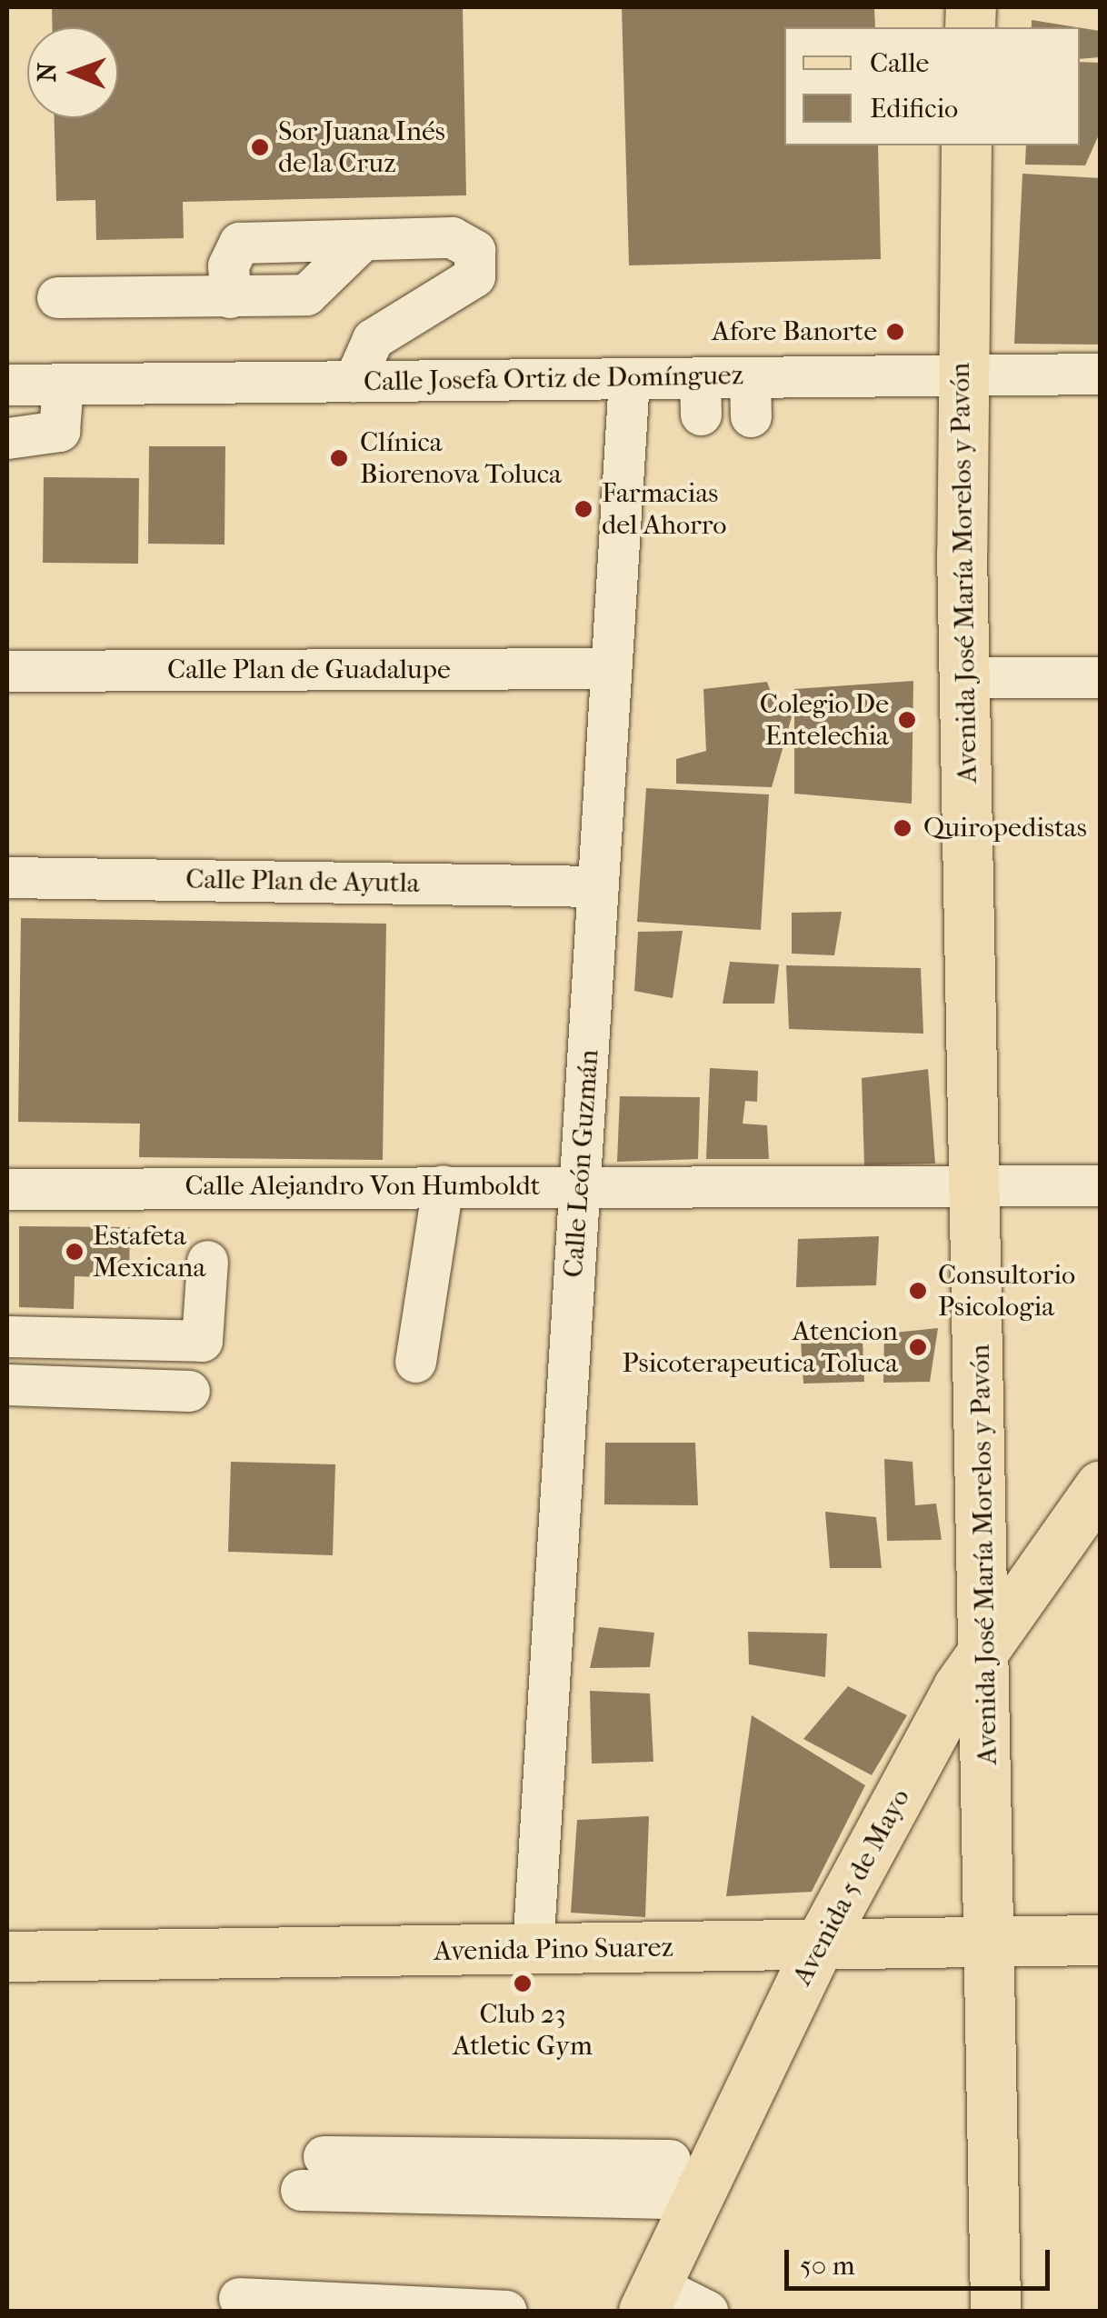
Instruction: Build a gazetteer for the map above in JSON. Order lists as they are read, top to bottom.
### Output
{
  "streets": {
    "main road": ["Avenida José María Morelos y Pavón", "Avenida 5 de Mayo", "Avenida Pino Suarez"],
    "street": [
      "Calle Josefa Ortiz de Domínguez",
      "Calle Plan de Guadalupe",
      "Calle Plan de Ayutla",
      "Calle León Guzmán",
      "Calle Alejandro Von Humboldt"
    ]
  },
  "crossings": [
    ["Calle Josefa Ortiz de Domínguez", "Avenida José María Morelos y Pavón"],
    ["Calle Josefa Ortiz de Domínguez", "Calle León Guzmán"],
    ["Avenida José María Morelos y Pavón", "Calle Alejandro Von Humboldt"],
    ["Avenida José María Morelos y Pavón", "Avenida 5 de Mayo"],
    ["Avenida José María Morelos y Pavón", "Avenida Pino Suarez"],
    ["Calle Plan de Guadalupe", "Calle León Guzmán"],
    ["Calle Plan de Ayutla", "Calle León Guzmán"],
    ["Calle León Guzmán", "Calle Alejandro Von Humboldt"],
    ["Calle León Guzmán", "Avenida Pino Suarez"],
    ["Avenida 5 de Mayo", "Avenida Pino Suarez"]
  ],
  "places": [
    "Sor Juana Inés de la Cruz",
    "Afore Banorte",
    "Clínica Biorenova Toluca",
    "Farmacias del Ahorro",
    "Colegio De Entelechia",
    "Quiropedistas",
    "Estafeta Mexicana",
    "Consultorio Psicologia",
    "Atencion Psicoterapeutica Toluca",
    "Club 23 Atletic Gym"
  ],
  "legend": ["Calle", "Edificio"],
  "scale_bar": "50 m",
  "north": "left"
}
